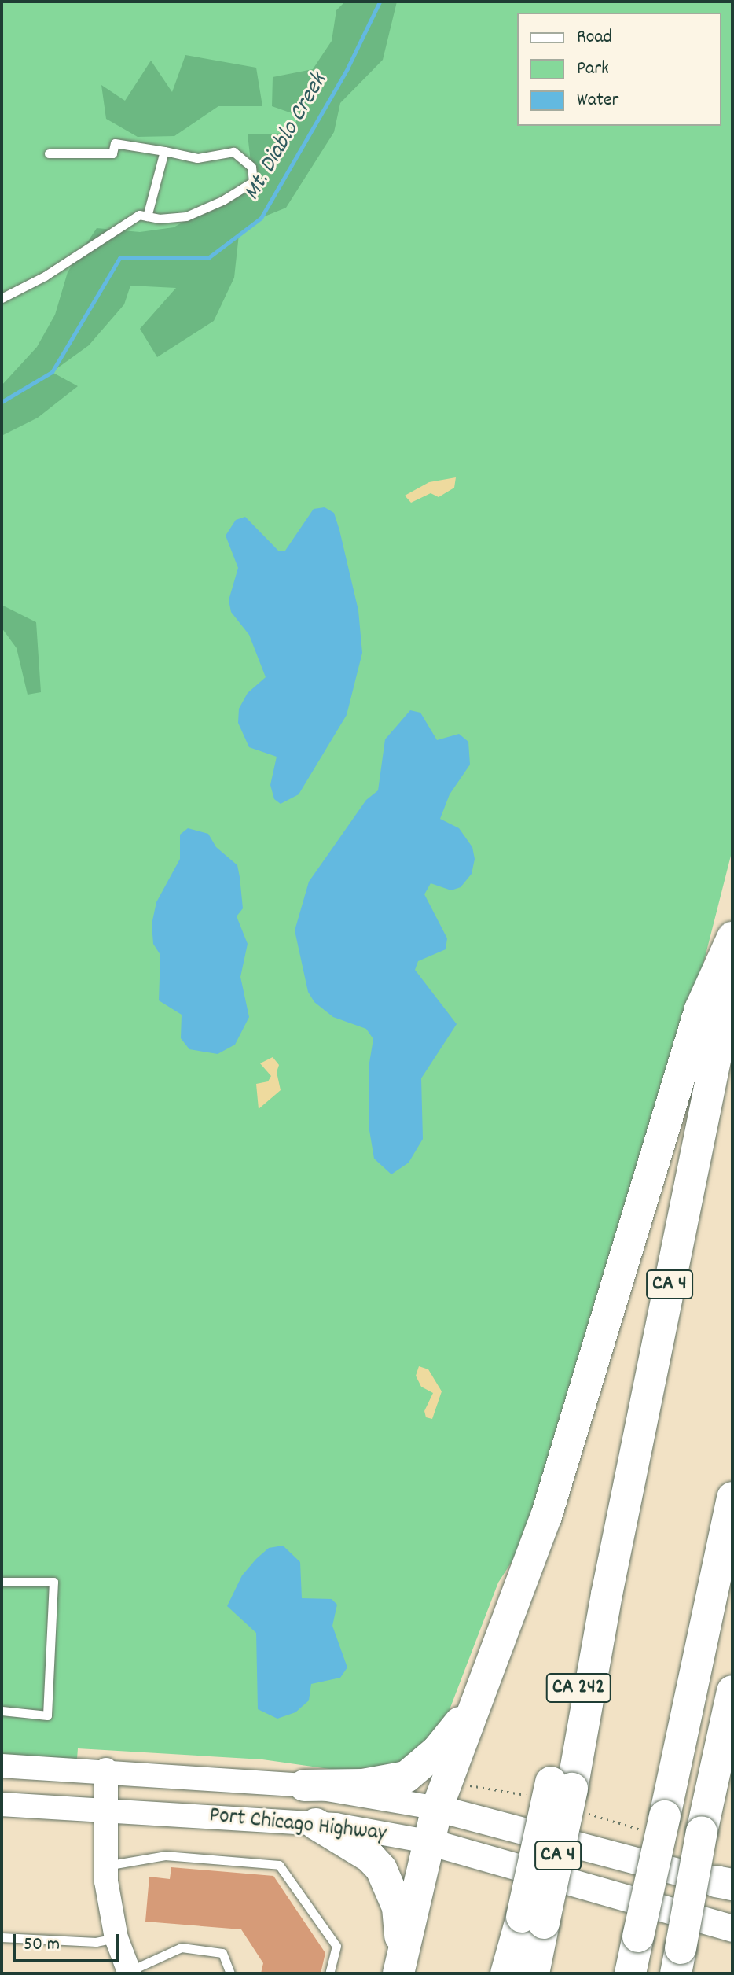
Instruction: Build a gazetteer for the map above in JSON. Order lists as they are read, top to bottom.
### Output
{
  "streets": {
    "highway": ["CA 4", "CA 242"],
    "main road": ["Port Chicago Highway"]
  },
  "crossings": [
    ["CA 4", "CA 242"]
  ],
  "water": ["Mt. Diablo Creek"],
  "legend": ["Road", "Park", "Water"],
  "scale_bar": "50 m"
}
